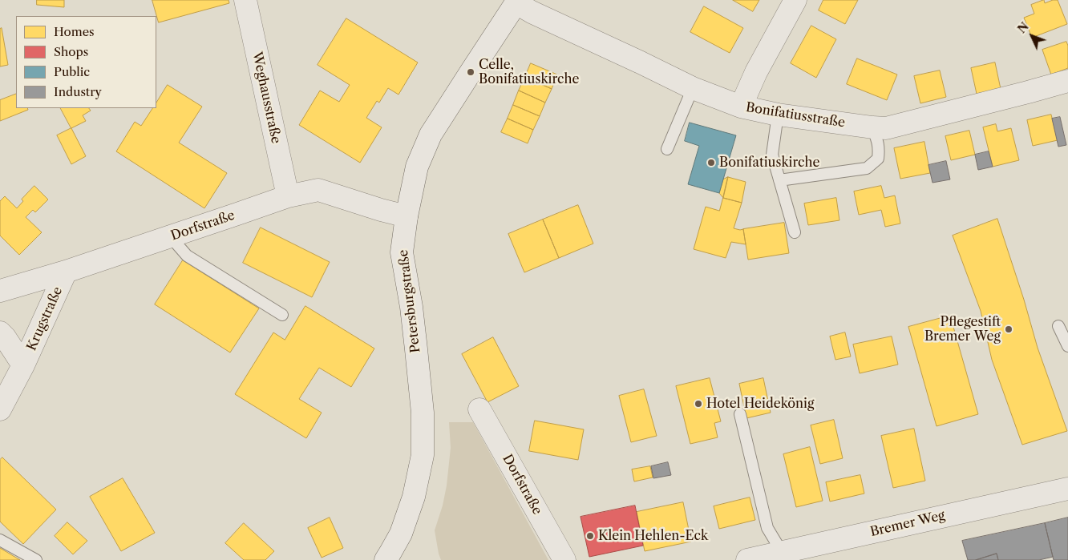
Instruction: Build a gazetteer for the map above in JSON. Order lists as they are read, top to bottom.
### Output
{
  "streets": {
    "street": [
      "Weghausstraße",
      "Bonifatiusstraße",
      "Dorfstraße",
      "Petersburgstraße",
      "Krugstraße",
      "Bremer Weg"
    ]
  },
  "crossings": [
    ["Weghausstraße", "Dorfstraße"],
    ["Bonifatiusstraße", "Petersburgstraße"],
    ["Dorfstraße", "Petersburgstraße"],
    ["Dorfstraße", "Krugstraße"]
  ],
  "places": [
    "Celle, Bonifatiuskirche",
    "Bonifatiuskirche",
    "Pflegestift Bremer Weg",
    "Hotel Heidekönig",
    "Klein Hehlen-Eck"
  ],
  "legend": [
    "Homes",
    "Shops",
    "Public",
    "Industry"
  ],
  "north": "top left"
}
